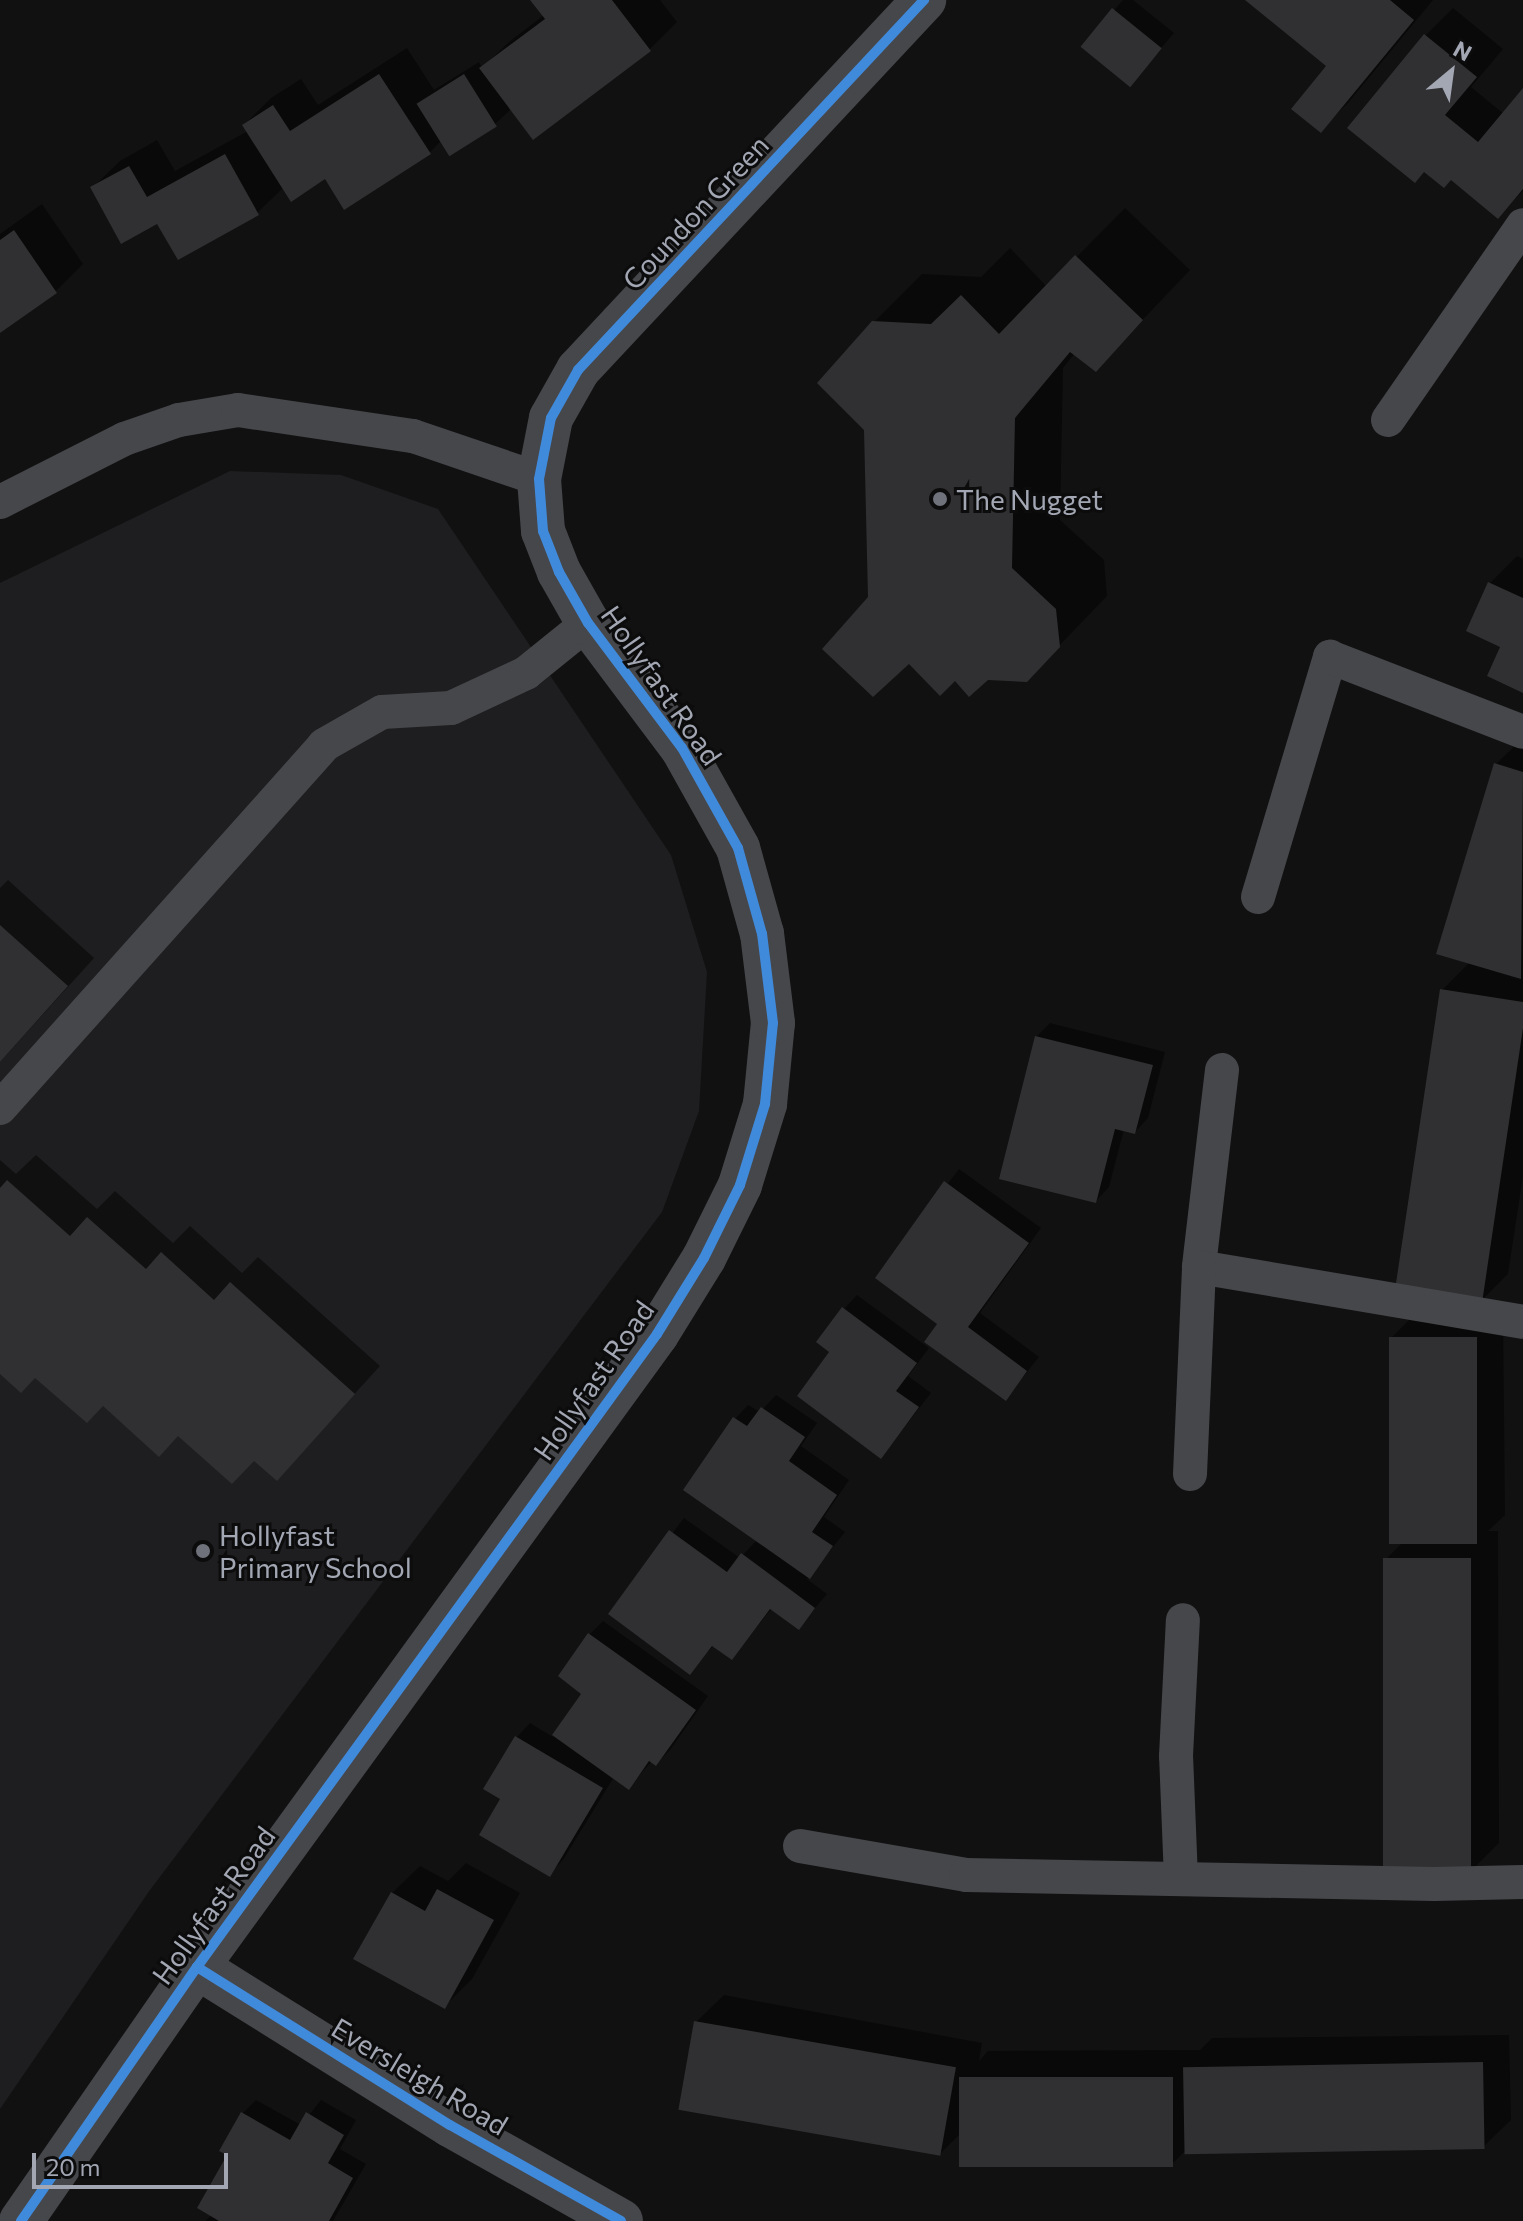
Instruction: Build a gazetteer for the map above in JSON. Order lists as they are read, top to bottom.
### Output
{
  "streets": {
    "street": ["Coundon Green", "Hollyfast Road", "Eversleigh Road"]
  },
  "crossings": [
    ["Coundon Green", "Hollyfast Road"],
    ["Hollyfast Road", "Eversleigh Road"]
  ],
  "places": ["The Nugget", "Hollyfast Primary School"],
  "scale_bar": "20 m",
  "north": "top right"
}
